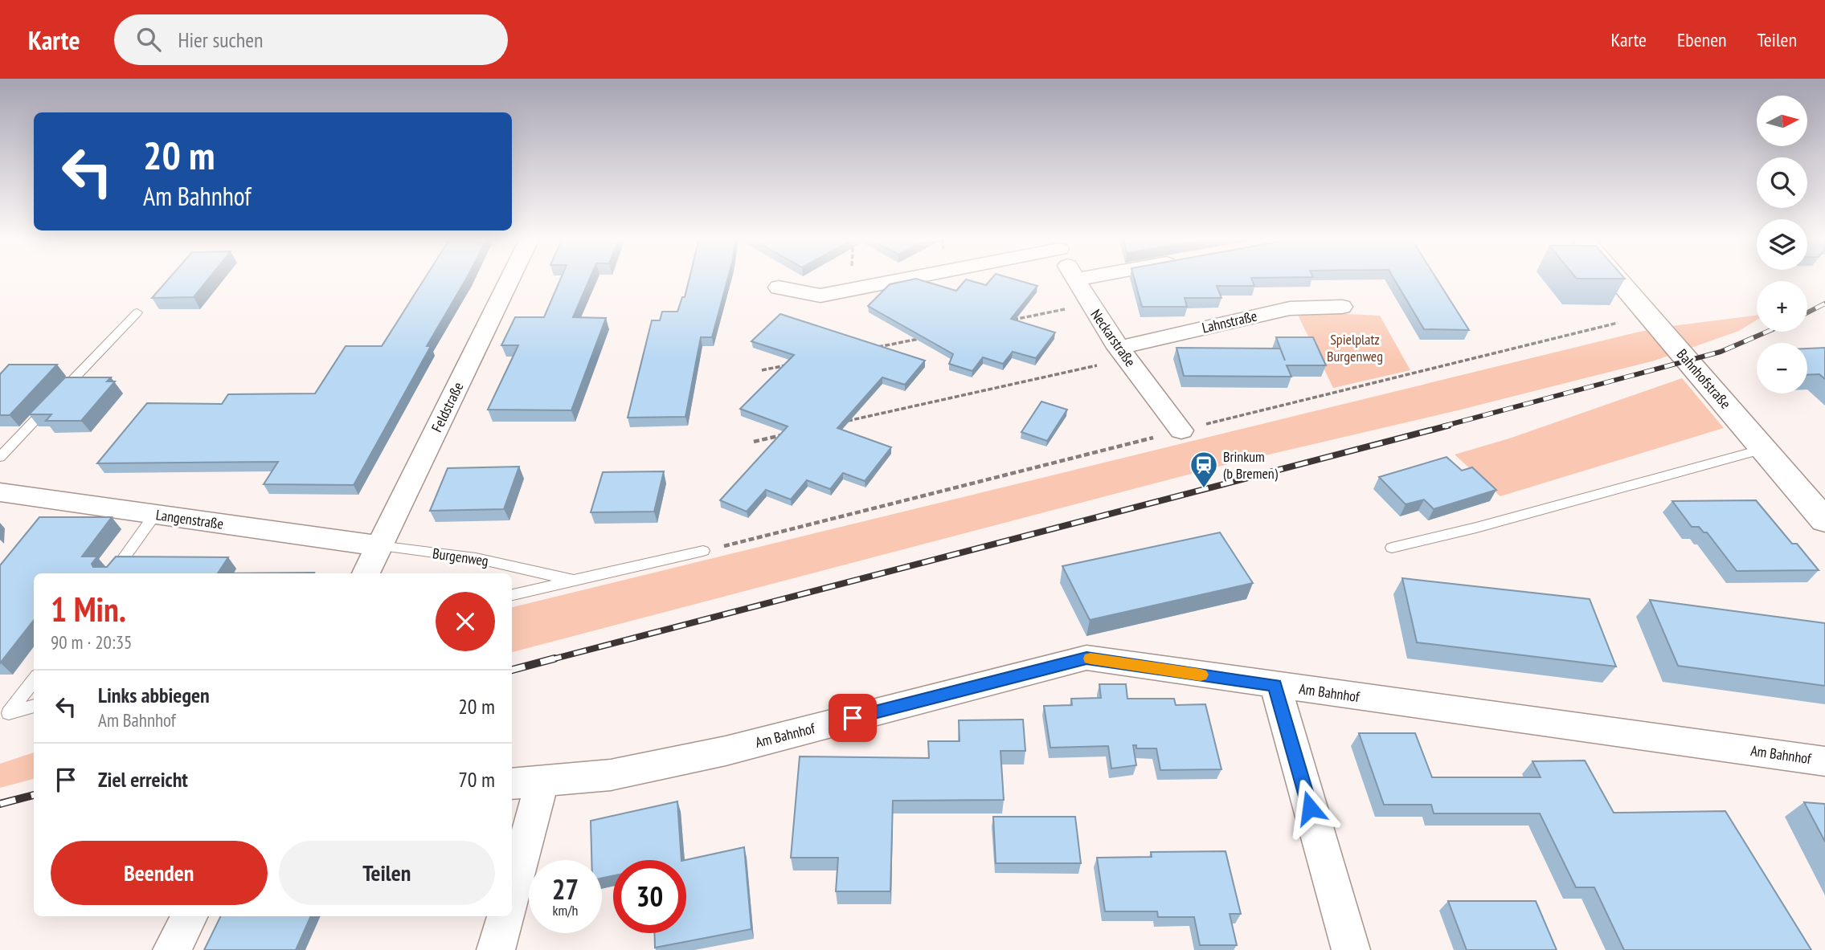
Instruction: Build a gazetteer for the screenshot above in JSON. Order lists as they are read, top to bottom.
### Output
{
  "streets": {
    "street": [
      "Lahnstraße",
      "Neckarstraße",
      "Bahnhofstraße",
      "Feldstraße",
      "Langenstraße",
      "Am Bahnhof"
    ],
    "lane": ["Burgenweg"]
  },
  "crossings": [
    ["Lahnstraße", "Neckarstraße"],
    ["Feldstraße", "Langenstraße"],
    ["Feldstraße", "Burgenweg"],
    ["Langenstraße", "Burgenweg"]
  ],
  "parks": ["Spielplatz Burgenweg"],
  "places": {
    "station": ["Brinkum (b Bremen)"]
  },
  "north": "right",
  "page": {
    "header": "Karte",
    "search": "Hier suchen",
    "nav": ["Karte", "Ebenen", "Teilen"],
    "map_buttons": ["+", "−"],
    "turn": ["20 m", "Am Bahnhof"],
    "heading": ["1 Min.", "90 m · 20:35"],
    "list": [
      {
        "name": "Links abbiegen",
        "note": "Am Bahnhof",
        "value": "20 m"
      },
      {
        "name": "Ziel erreicht",
        "value": "70 m"
      }
    ],
    "buttons": ["Beenden", "Teilen"],
    "speed": "27 km/h",
    "limit": "30"
  }
}
